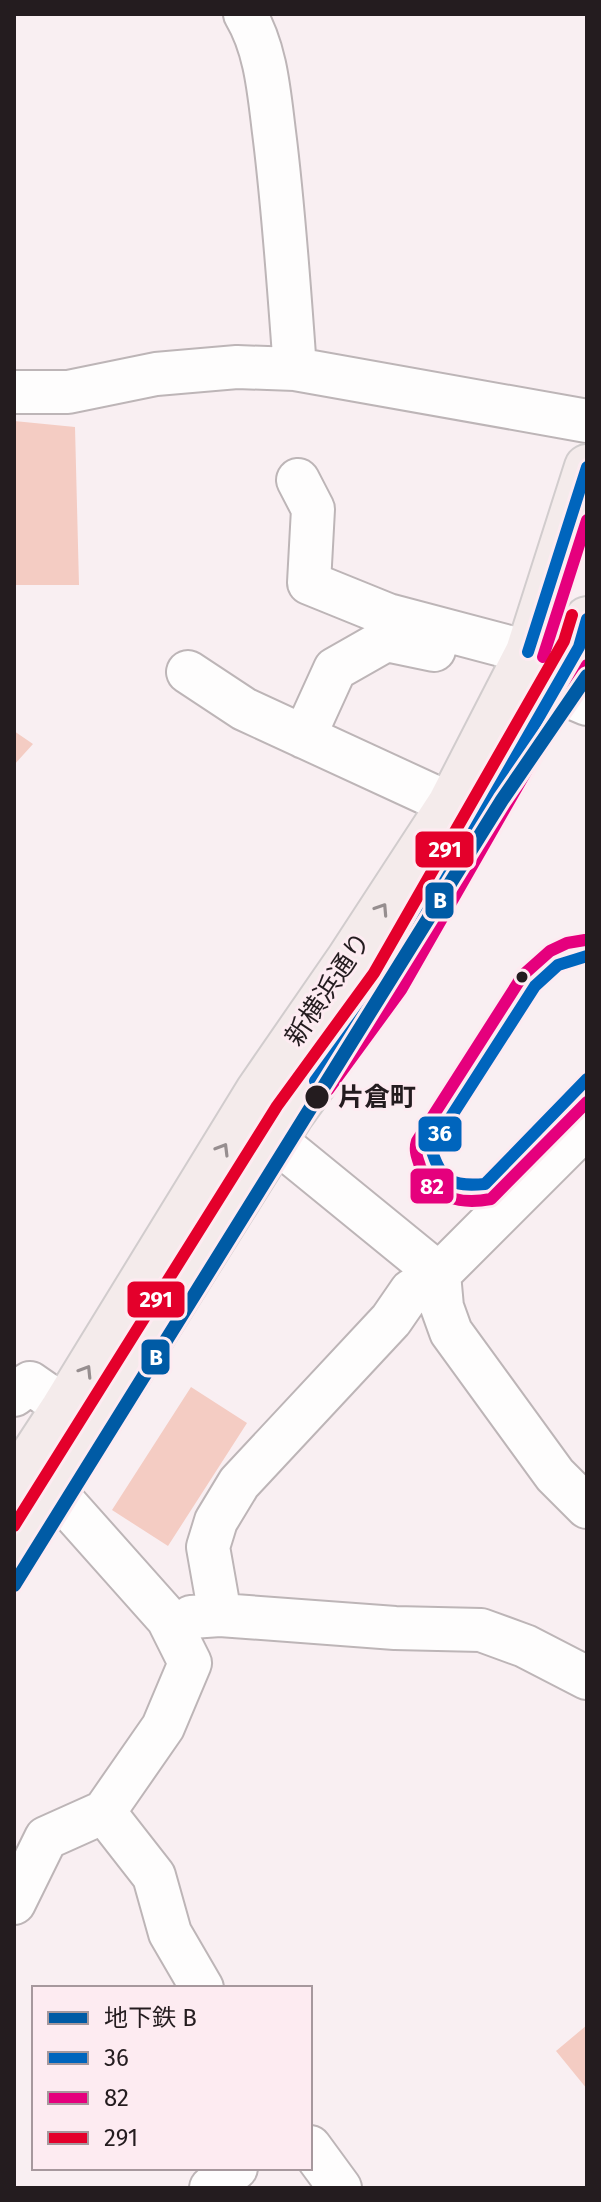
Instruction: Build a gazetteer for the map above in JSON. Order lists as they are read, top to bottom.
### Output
{
  "streets": {
    "main road": ["新横浜通り"]
  },
  "places": ["片倉町"],
  "lines": [
    "transit line 36",
    "transit line 82",
    "transit line 291",
    "metro line B"
  ],
  "legend": [
    "地下鉄 B",
    "36",
    "82",
    "291"
  ]
}
